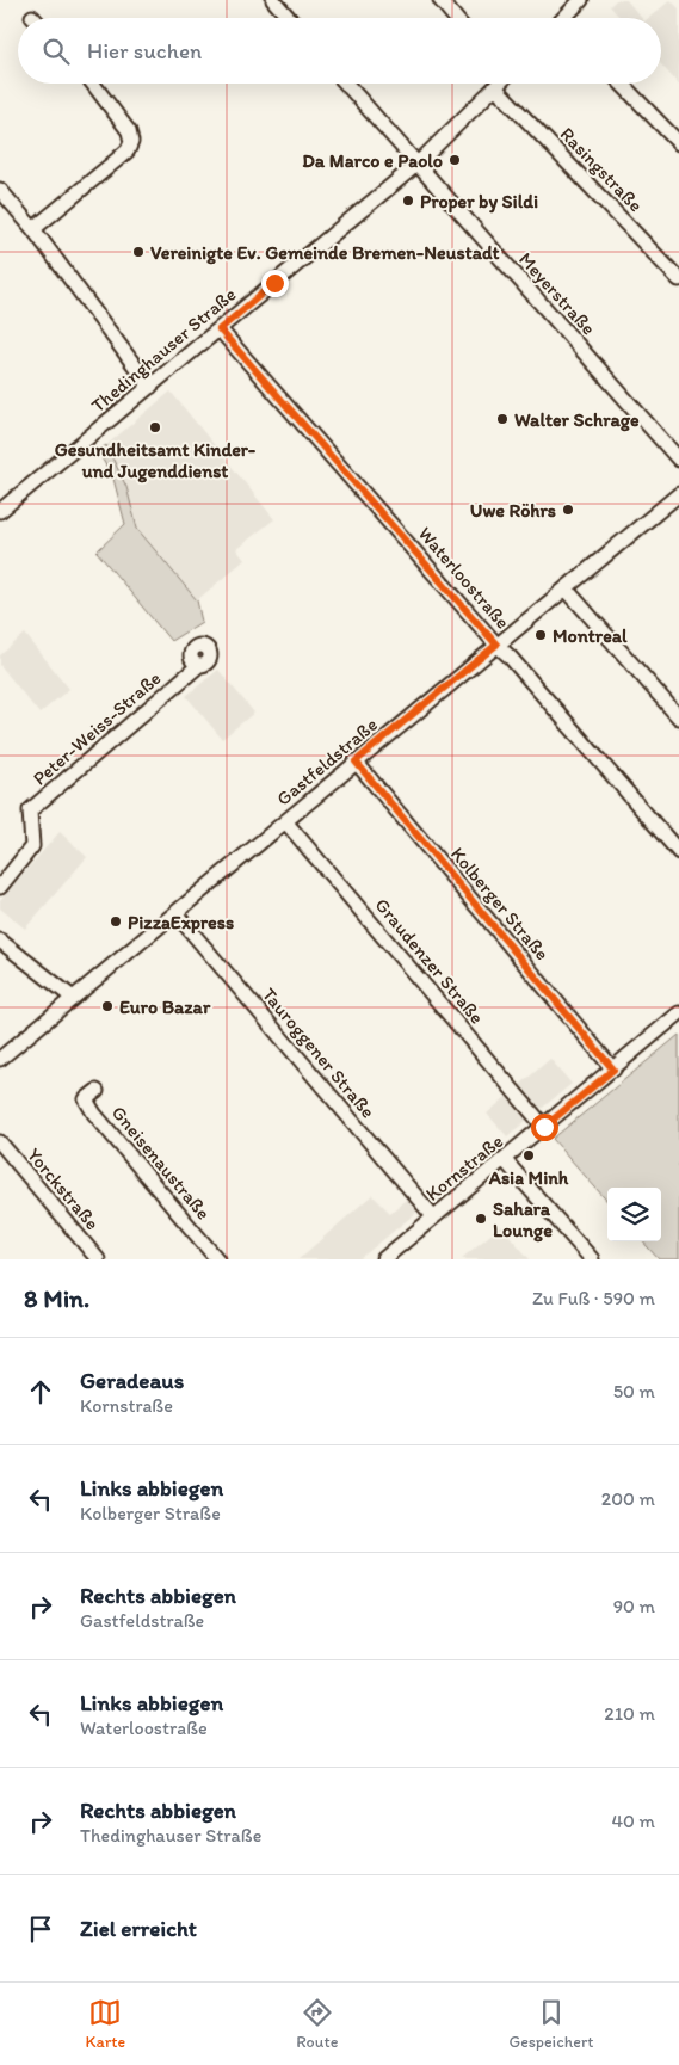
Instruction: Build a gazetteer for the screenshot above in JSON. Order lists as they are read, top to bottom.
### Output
{
  "streets": {
    "street": [
      "Rasingstraße",
      "Meyerstraße",
      "Thedinghauser Straße",
      "Waterloostraße",
      "Peter-Weiss-Straße",
      "Gastfeldstraße",
      "Kolberger Straße",
      "Graudenzer Straße",
      "Tauroggener Straße",
      "Gneisenaustraße",
      "Kornstraße",
      "Yorckstraße"
    ]
  },
  "crossings": [
    ["Rasingstraße", "Thedinghauser Straße"],
    ["Meyerstraße", "Thedinghauser Straße"],
    ["Thedinghauser Straße", "Waterloostraße"],
    ["Waterloostraße", "Gastfeldstraße"],
    ["Gastfeldstraße", "Kolberger Straße"],
    ["Gastfeldstraße", "Graudenzer Straße"],
    ["Gastfeldstraße", "Tauroggener Straße"],
    ["Kolberger Straße", "Kornstraße"],
    ["Graudenzer Straße", "Kornstraße"],
    ["Tauroggener Straße", "Kornstraße"]
  ],
  "places": [
    "Da Marco e Paolo",
    "Proper by Sildi",
    "Vereinigte Ev. Gemeinde Bremen-Neustadt",
    "Walter Schrage",
    "Gesundheitsamt Kinder- und Jugenddienst",
    "Uwe Röhrs",
    "Montreal",
    "PizzaExpress",
    "Euro Bazar",
    "Asia Minh",
    "Sahara Lounge"
  ],
  "page": {
    "search": "Hier suchen",
    "heading": ["8 Min.", "Zu Fuß · 590 m"],
    "list": [
      ["Geradeaus", "Kornstraße", "50 m"],
      ["Links abbiegen", "Kolberger Straße", "200 m"],
      ["Rechts abbiegen", "Gastfeldstraße", "90 m"],
      ["Links abbiegen", "Waterloostraße", "210 m"],
      ["Rechts abbiegen", "Thedinghauser Straße", "40 m"],
      "Ziel erreicht"
    ],
    "nav": ["Karte", "Route", "Gespeichert"]
  }
}
